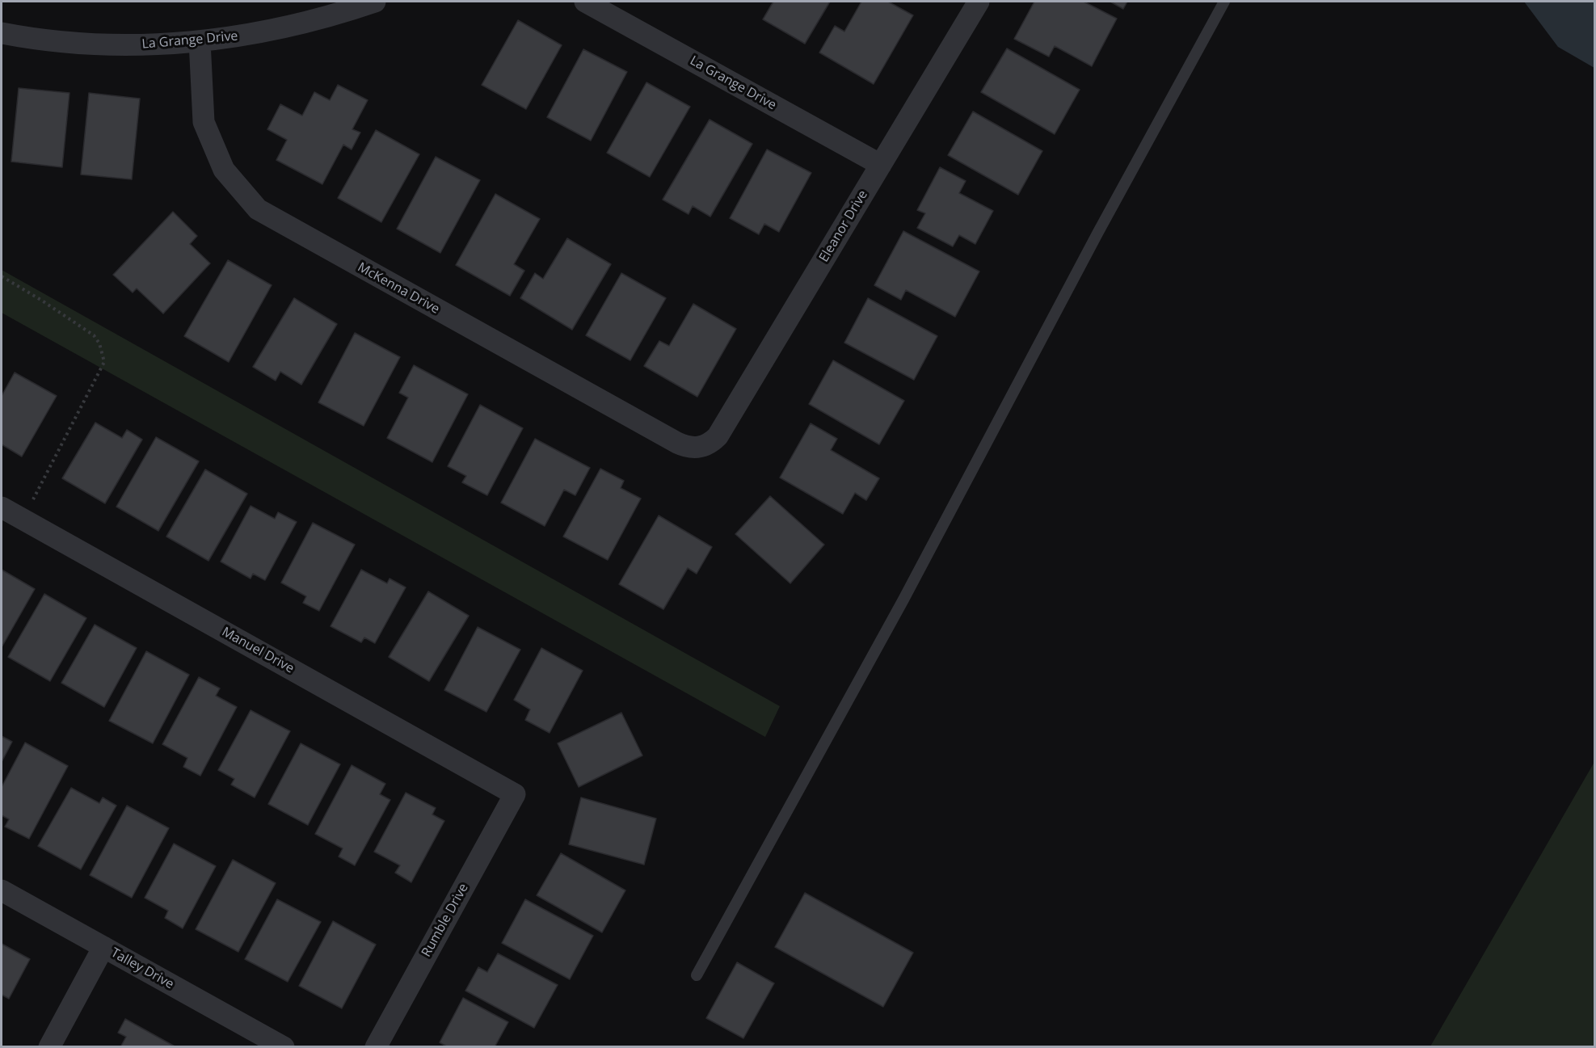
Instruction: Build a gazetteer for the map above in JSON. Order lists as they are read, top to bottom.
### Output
{
  "streets": {
    "street": [
      "La Grange Drive",
      "Eleanor Drive",
      "McKenna Drive",
      "Manuel Drive",
      "Rumble Drive",
      "Talley Drive"
    ]
  },
  "crossings": [
    ["La Grange Drive", "Eleanor Drive"],
    ["La Grange Drive", "McKenna Drive"],
    ["Eleanor Drive", "McKenna Drive"],
    ["Manuel Drive", "Rumble Drive"]
  ]
}
